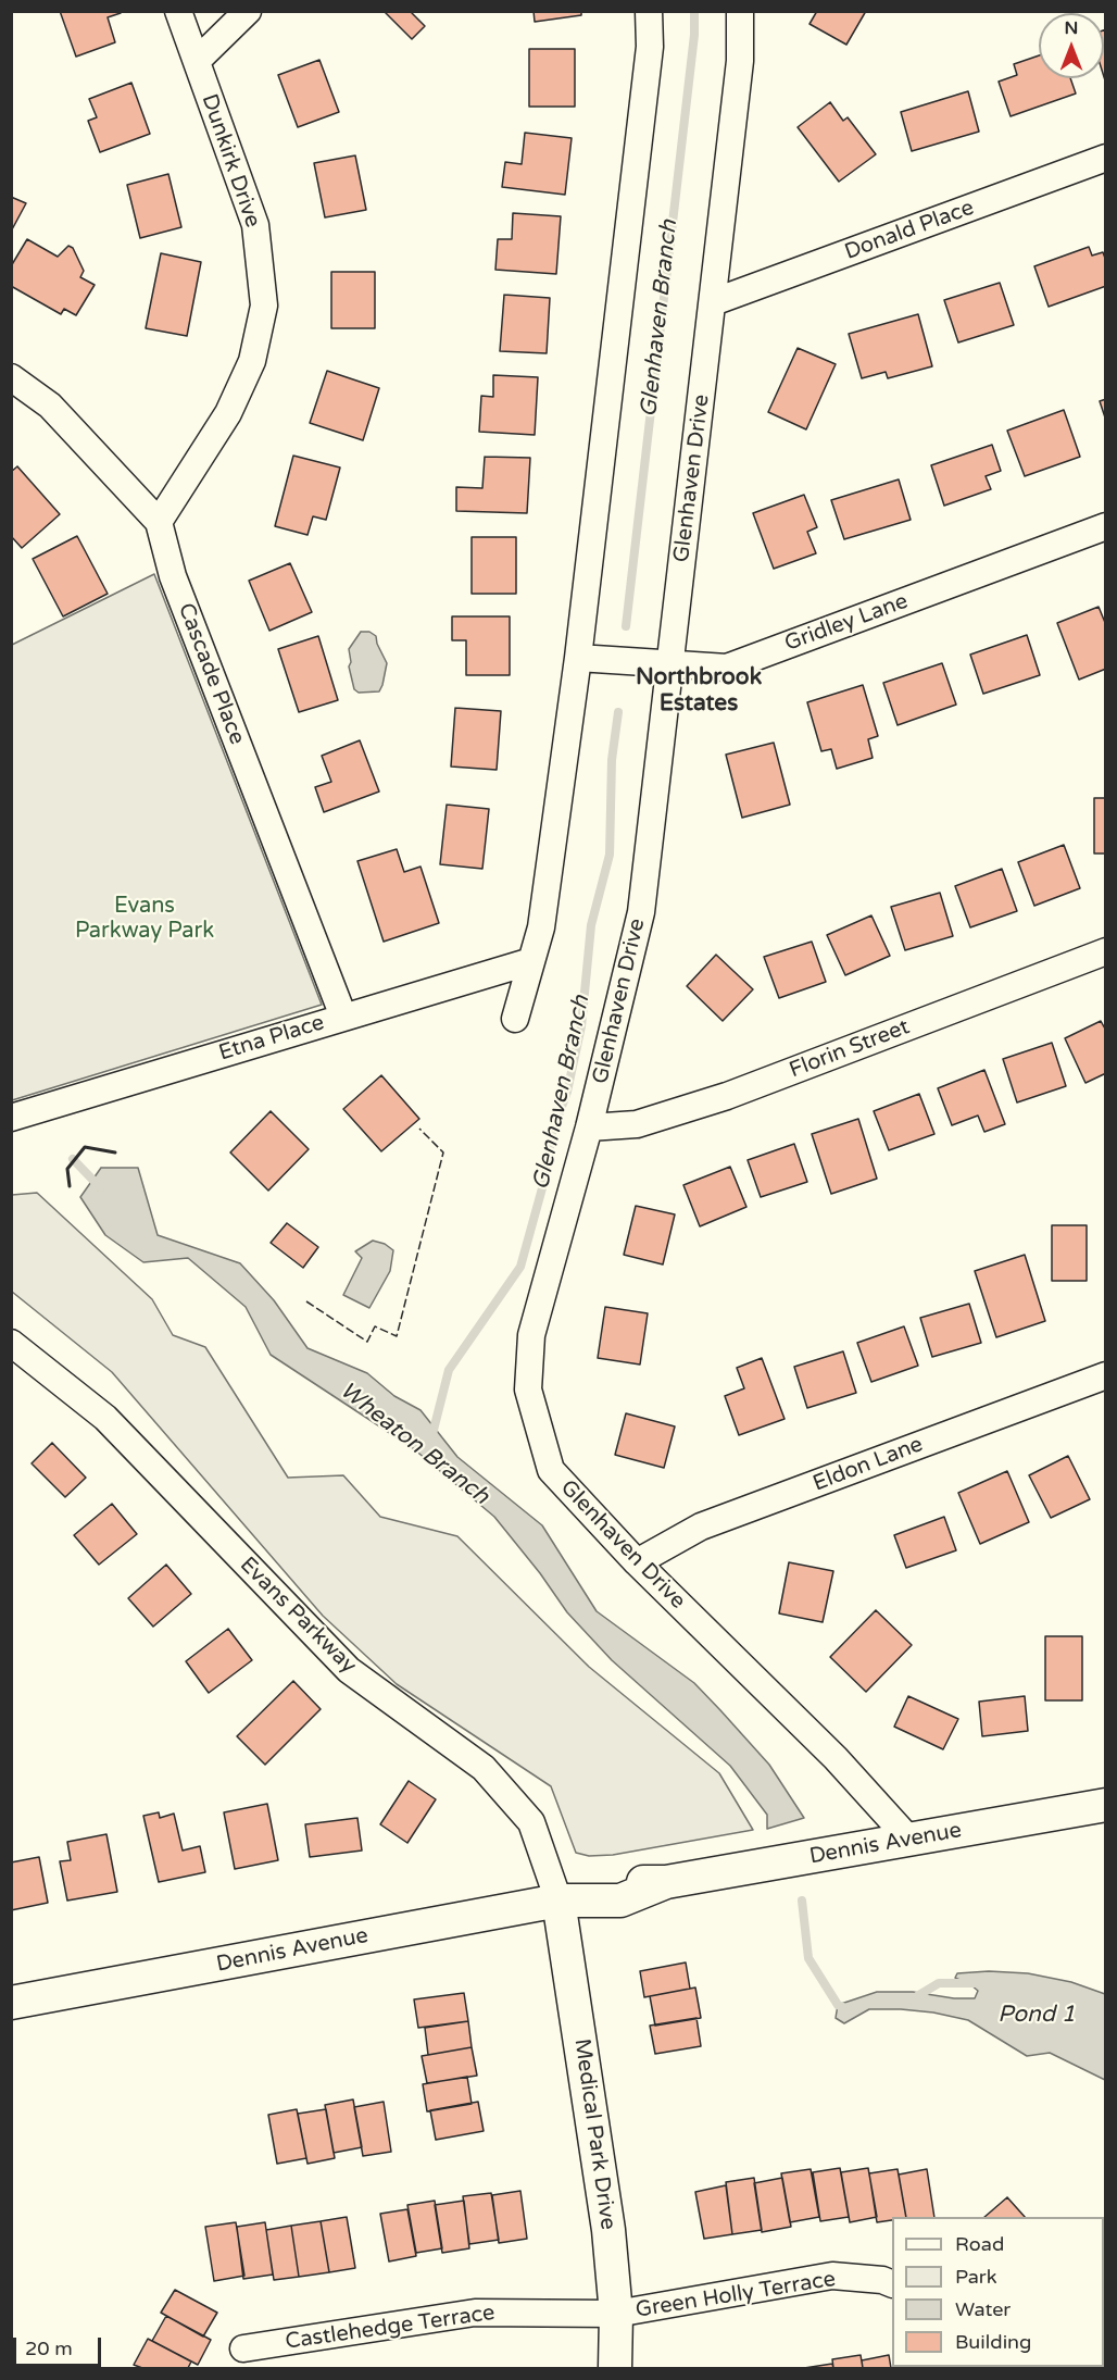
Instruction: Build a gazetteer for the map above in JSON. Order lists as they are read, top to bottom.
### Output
{
  "streets": {
    "street": [
      "Dunkirk Drive",
      "Donald Place",
      "Glenhaven Drive",
      "Gridley Lane",
      "Cascade Place",
      "Etna Place",
      "Florin Street",
      "Eldon Lane",
      "Evans Parkway",
      "Dennis Avenue",
      "Medical Park Drive",
      "Green Holly Terrace",
      "Castlehedge Terrace"
    ]
  },
  "crossings": [
    ["Dunkirk Drive", "Cascade Place"],
    ["Donald Place", "Glenhaven Drive"],
    ["Glenhaven Drive", "Gridley Lane"],
    ["Glenhaven Drive", "Florin Street"],
    ["Glenhaven Drive", "Eldon Lane"],
    ["Glenhaven Drive", "Dennis Avenue"],
    ["Cascade Place", "Etna Place"],
    ["Evans Parkway", "Dennis Avenue"],
    ["Evans Parkway", "Medical Park Drive"],
    ["Dennis Avenue", "Medical Park Drive"],
    ["Medical Park Drive", "Green Holly Terrace"],
    ["Medical Park Drive", "Castlehedge Terrace"],
    ["Green Holly Terrace", "Castlehedge Terrace"]
  ],
  "districts": ["Northbrook Estates"],
  "water": ["Glenhaven Branch", "Wheaton Branch", "Pond 1"],
  "parks": ["Evans Parkway Park"],
  "legend": [
    "Road",
    "Park",
    "Water",
    "Building"
  ],
  "scale_bar": "20 m",
  "north": "top"
}
